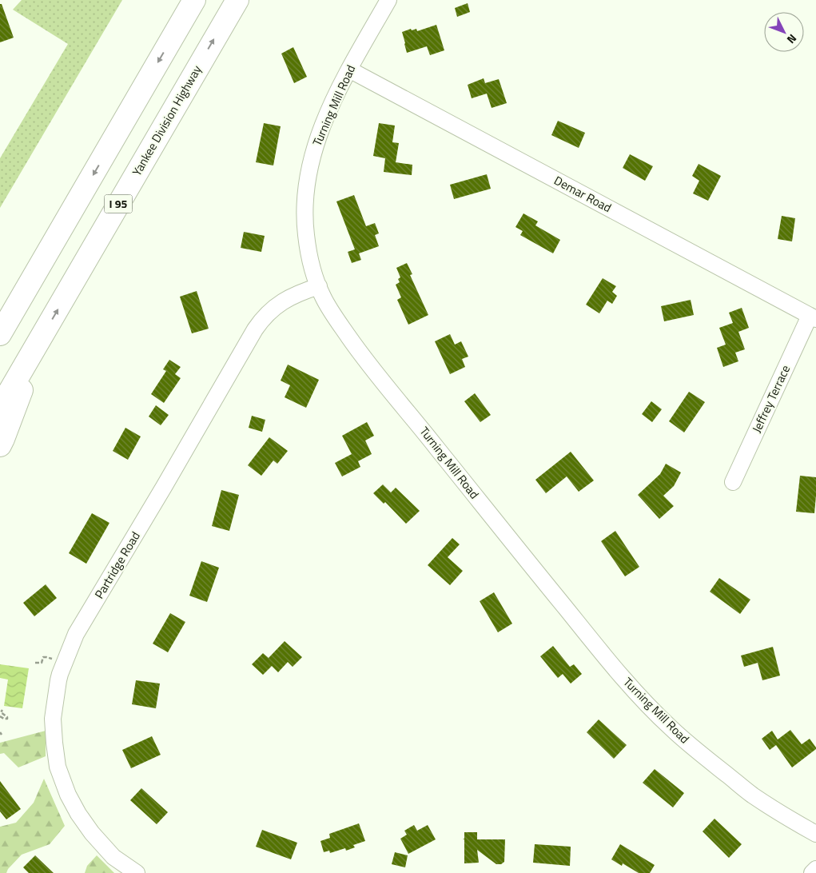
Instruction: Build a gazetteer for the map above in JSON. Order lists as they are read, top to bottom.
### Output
{
  "streets": {
    "highway": ["Yankee Division Highway", "I 95"],
    "street": [
      "Turning Mill Road",
      "Demar Road",
      "Jeffrey Terrace",
      "Partridge Road"
    ]
  },
  "crossings": [
    ["Turning Mill Road", "Demar Road"],
    ["Turning Mill Road", "Partridge Road"],
    ["Demar Road", "Jeffrey Terrace"]
  ],
  "north": "bottom right"
}
